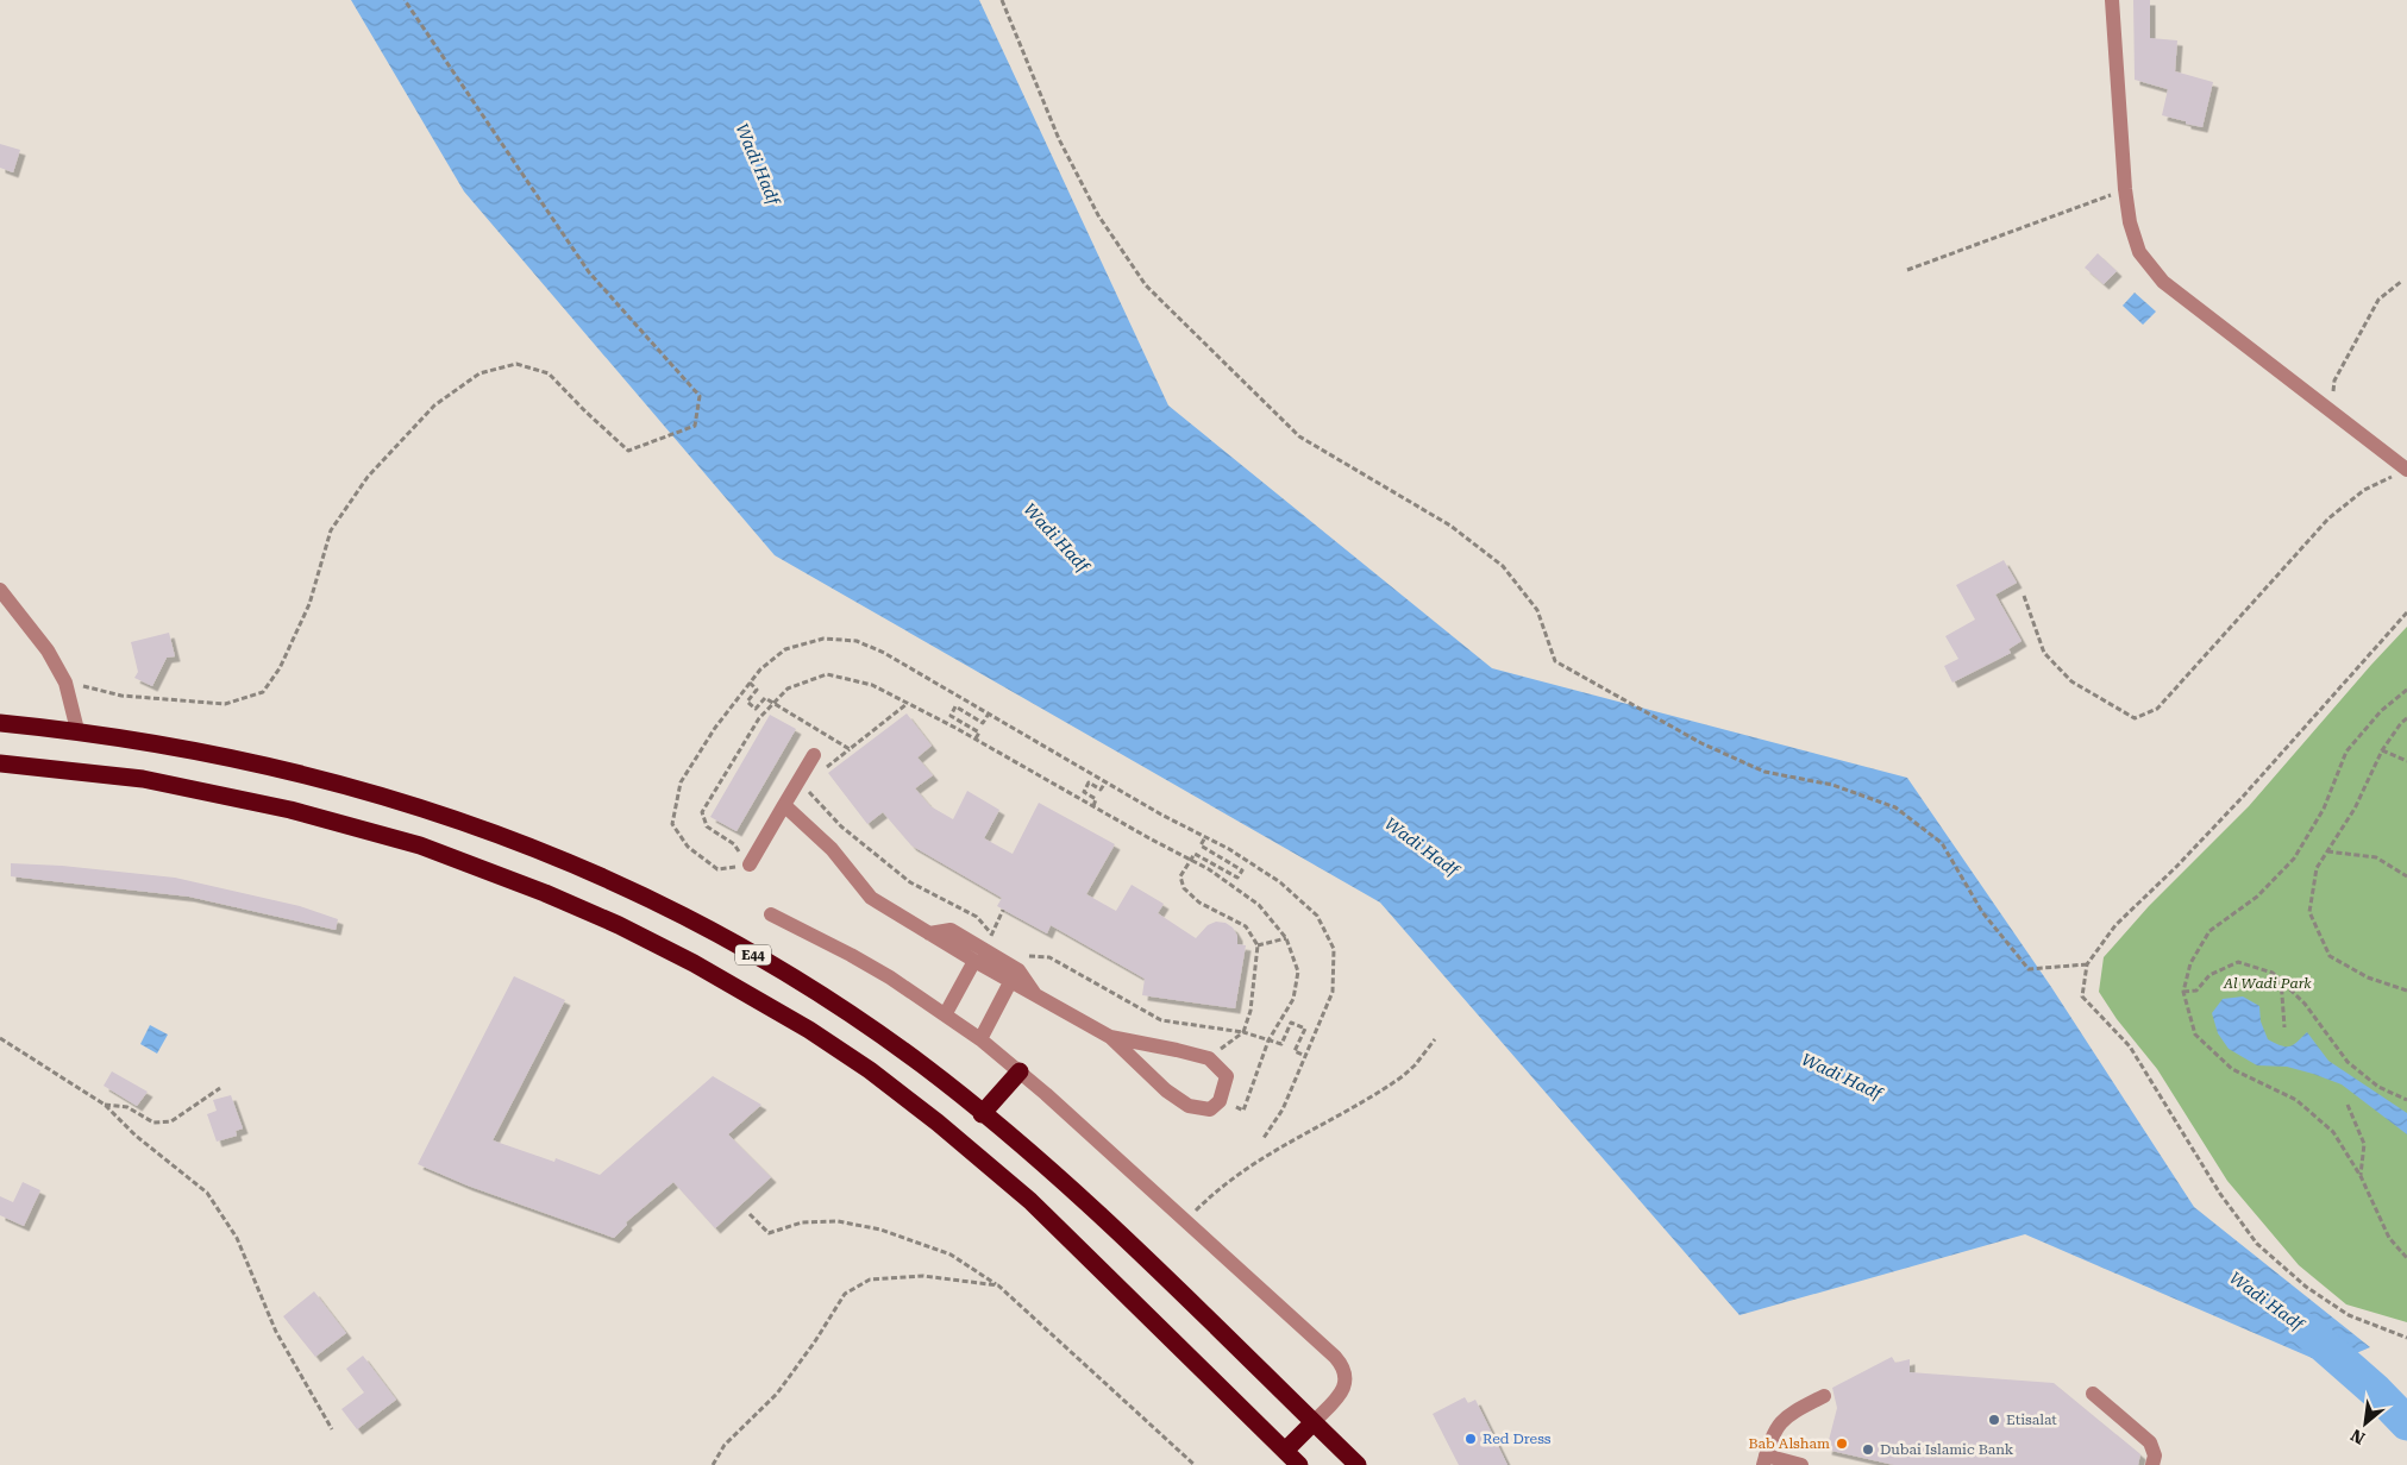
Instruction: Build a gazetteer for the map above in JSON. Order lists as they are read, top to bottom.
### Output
{
  "streets": {
    "highway": ["E44"]
  },
  "water": ["Wadi Hadf"],
  "parks": ["Al Wadi Park"],
  "places": [
    "Etisalat",
    "Red Dress",
    "Bab Alsham",
    "Dubai Islamic Bank"
  ],
  "north": "bottom left"
}
